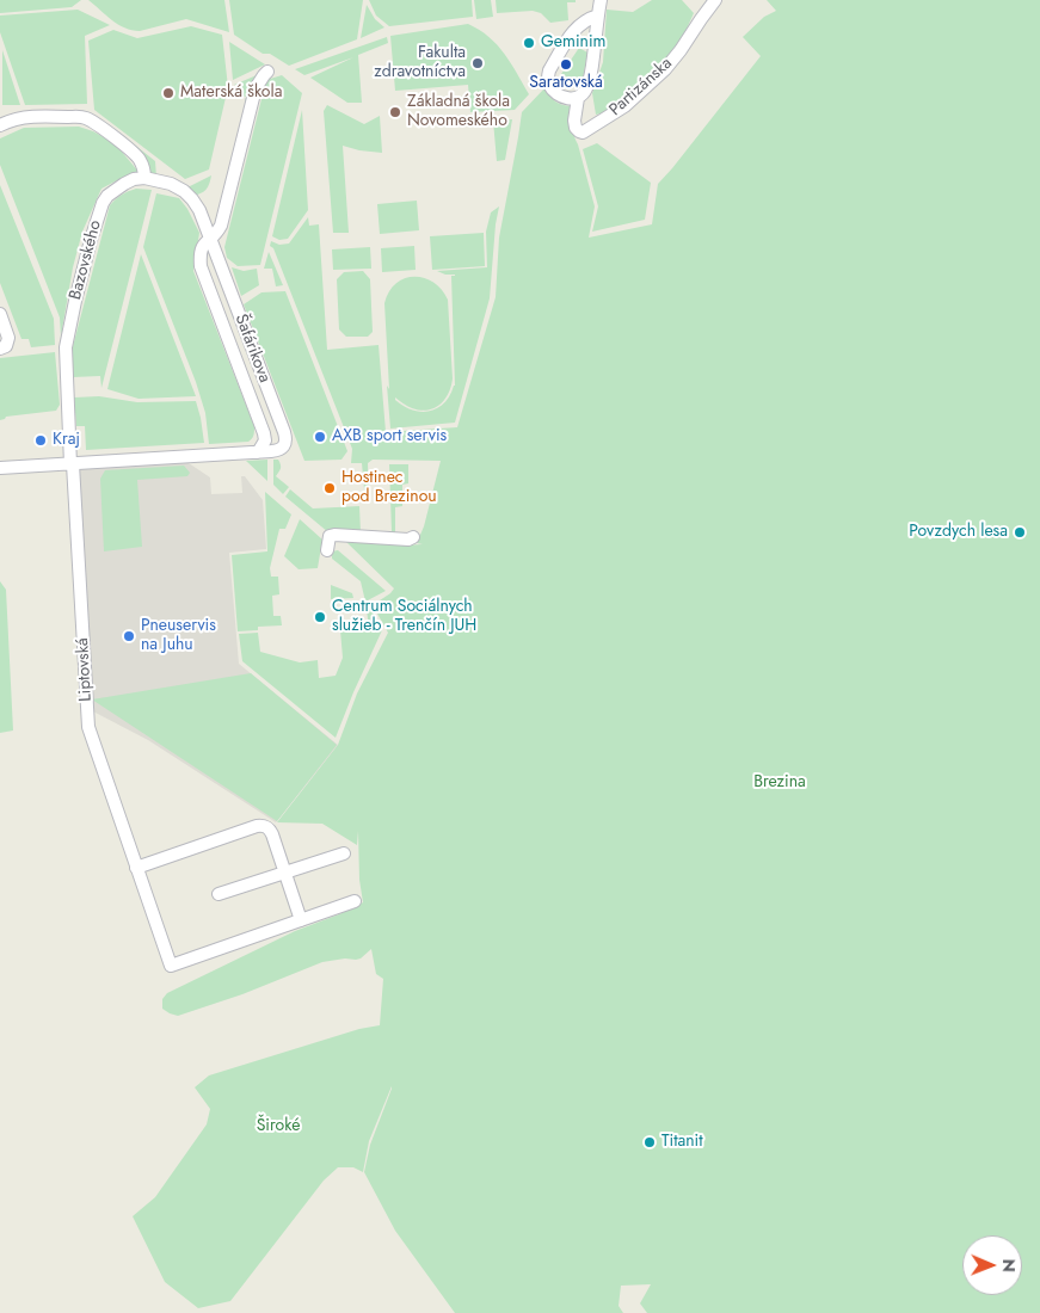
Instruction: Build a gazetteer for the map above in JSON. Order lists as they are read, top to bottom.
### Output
{
  "streets": {
    "street": [
      "Partizánska",
      "Bazovského",
      "Šafárikova",
      "Liptovská"
    ]
  },
  "crossings": [
    ["Bazovského", "Liptovská"]
  ],
  "parks": ["Brezina", "Široké"],
  "places": [
    "Geminim",
    "Fakulta zdravotníctva",
    "Saratovská",
    "Materská škola",
    "Základná škola Novomeského",
    "AXB sport servis",
    "Kraj",
    "Hostinec pod Brezinou",
    "Povzdych lesa",
    "Centrum Sociálnych služieb - Trenčín JUH",
    "Pneuservis na Juhu",
    "Titanit"
  ],
  "north": "right"
}
